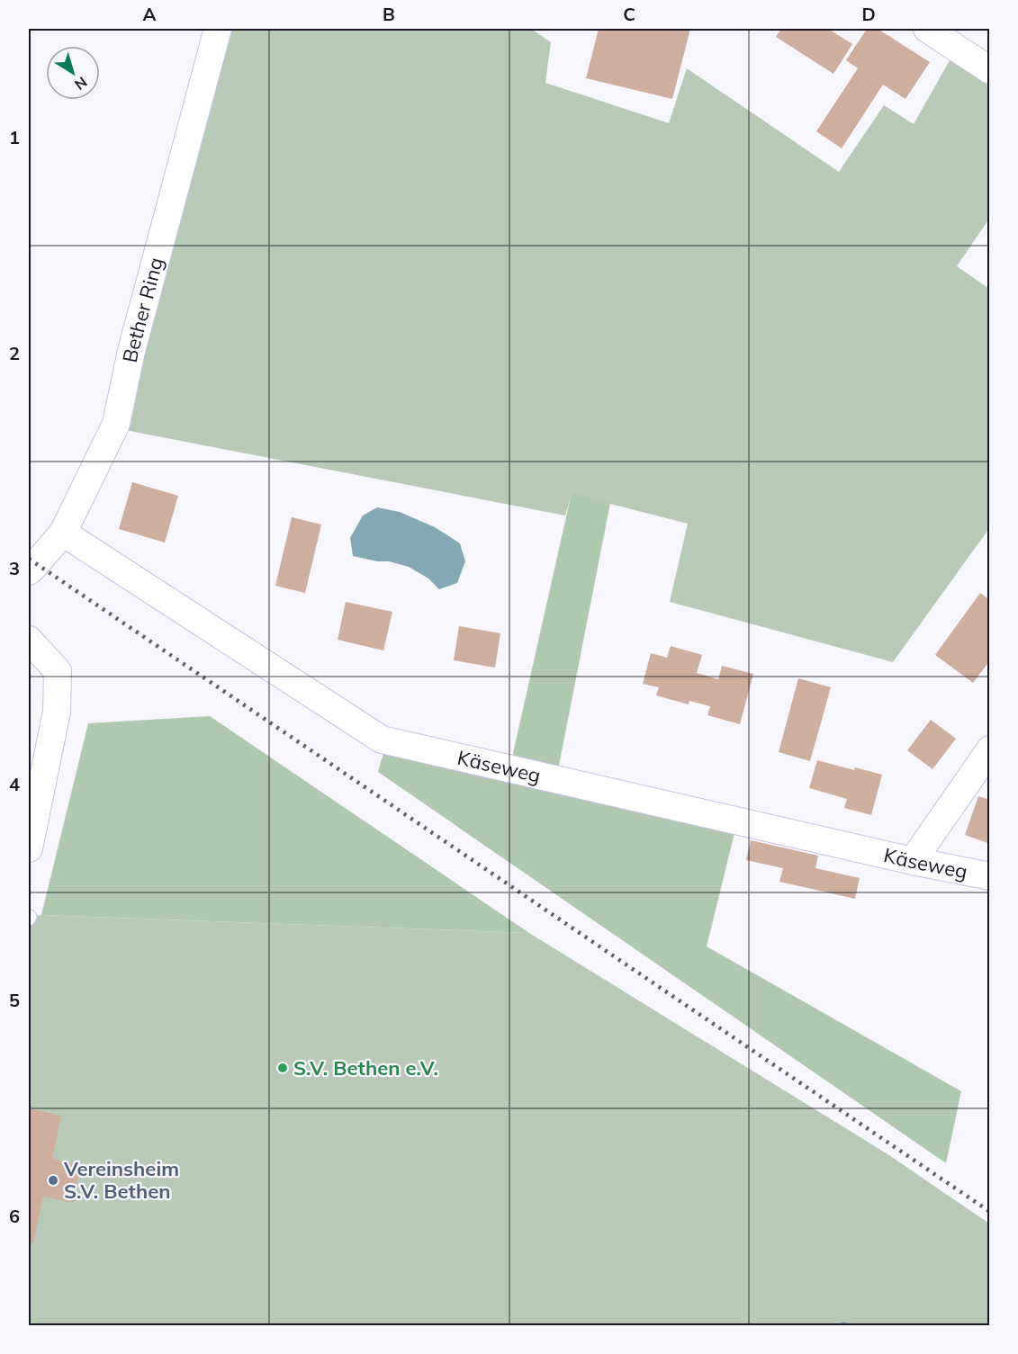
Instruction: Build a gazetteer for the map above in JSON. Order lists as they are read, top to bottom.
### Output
{
  "streets": {
    "street": ["Bether Ring", "Käseweg"]
  },
  "crossings": [
    ["Bether Ring", "Käseweg"]
  ],
  "places": ["S.V. Bethen e.V.", "Vereinsheim S.V. Bethen"],
  "north": "bottom right",
  "grid": {
    "columns": [
      "A",
      "B",
      "C",
      "D"
    ],
    "rows": [
      "1",
      "2",
      "3",
      "4",
      "5",
      "6"
    ]
  }
}
